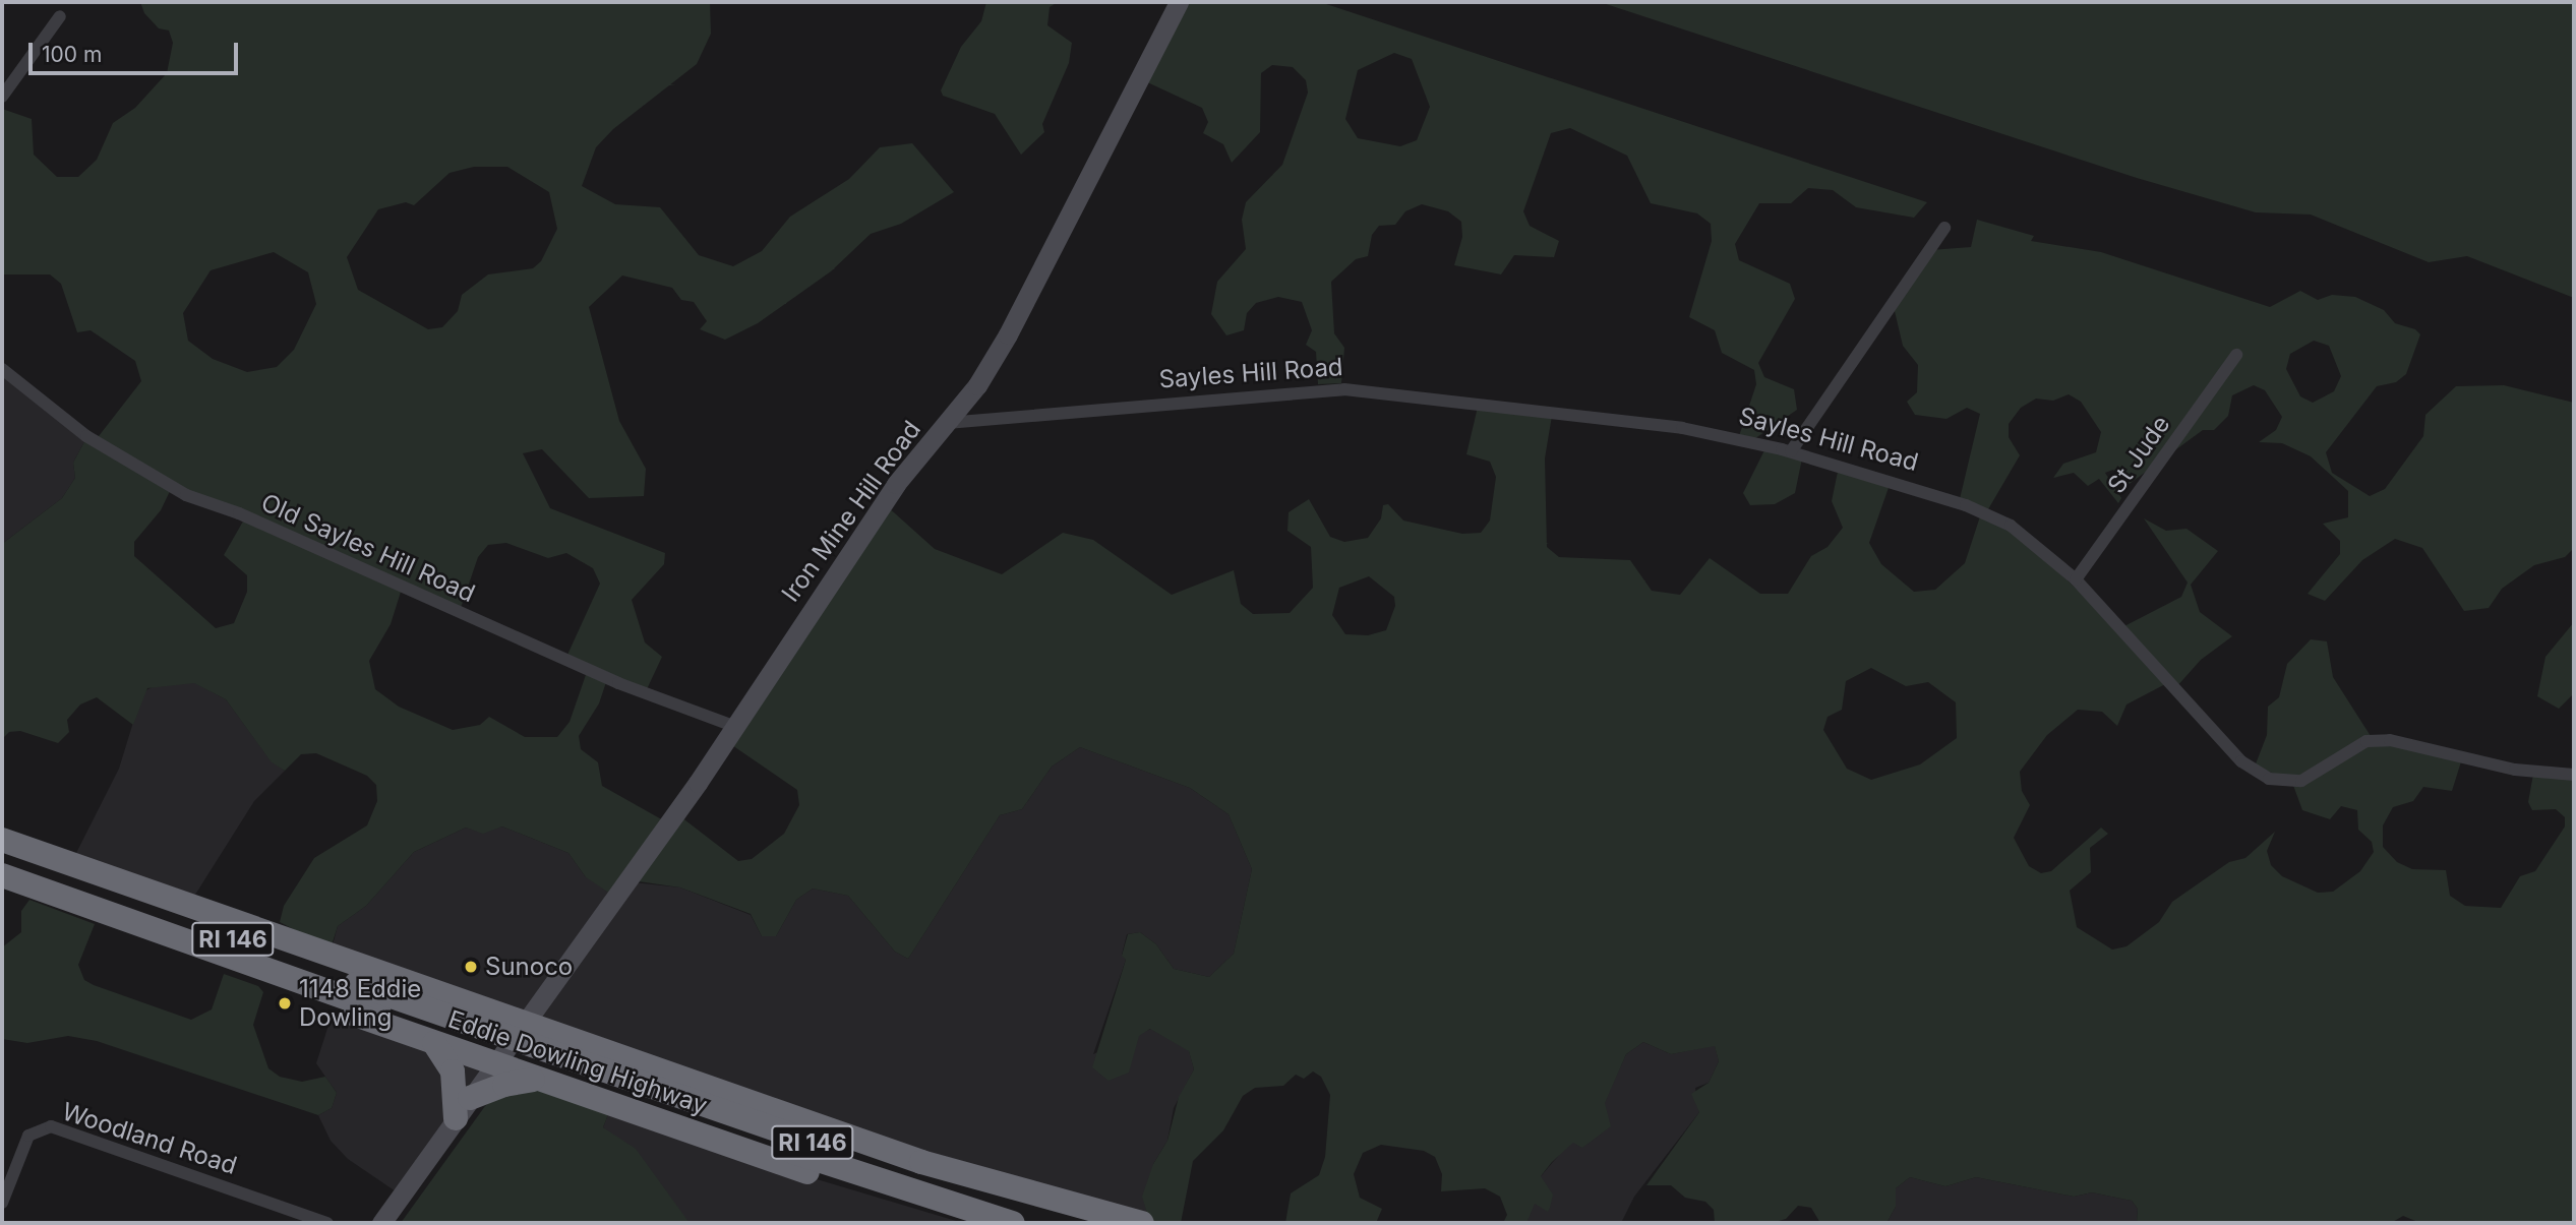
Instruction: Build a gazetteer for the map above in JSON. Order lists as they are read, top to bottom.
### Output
{
  "streets": {
    "highway": ["RI 146", "Eddie Dowling Highway"],
    "street": [
      "Sayles Hill Road",
      "St Jude",
      "Iron Mine Hill Road",
      "Old Sayles Hill Road",
      "Woodland Road"
    ]
  },
  "crossings": [
    ["Sayles Hill Road", "St Jude"],
    ["Sayles Hill Road", "Iron Mine Hill Road"],
    ["Iron Mine Hill Road", "Old Sayles Hill Road"]
  ],
  "places": ["Sunoco", "1148 Eddie Dowling"],
  "scale_bar": "100 m"
}
